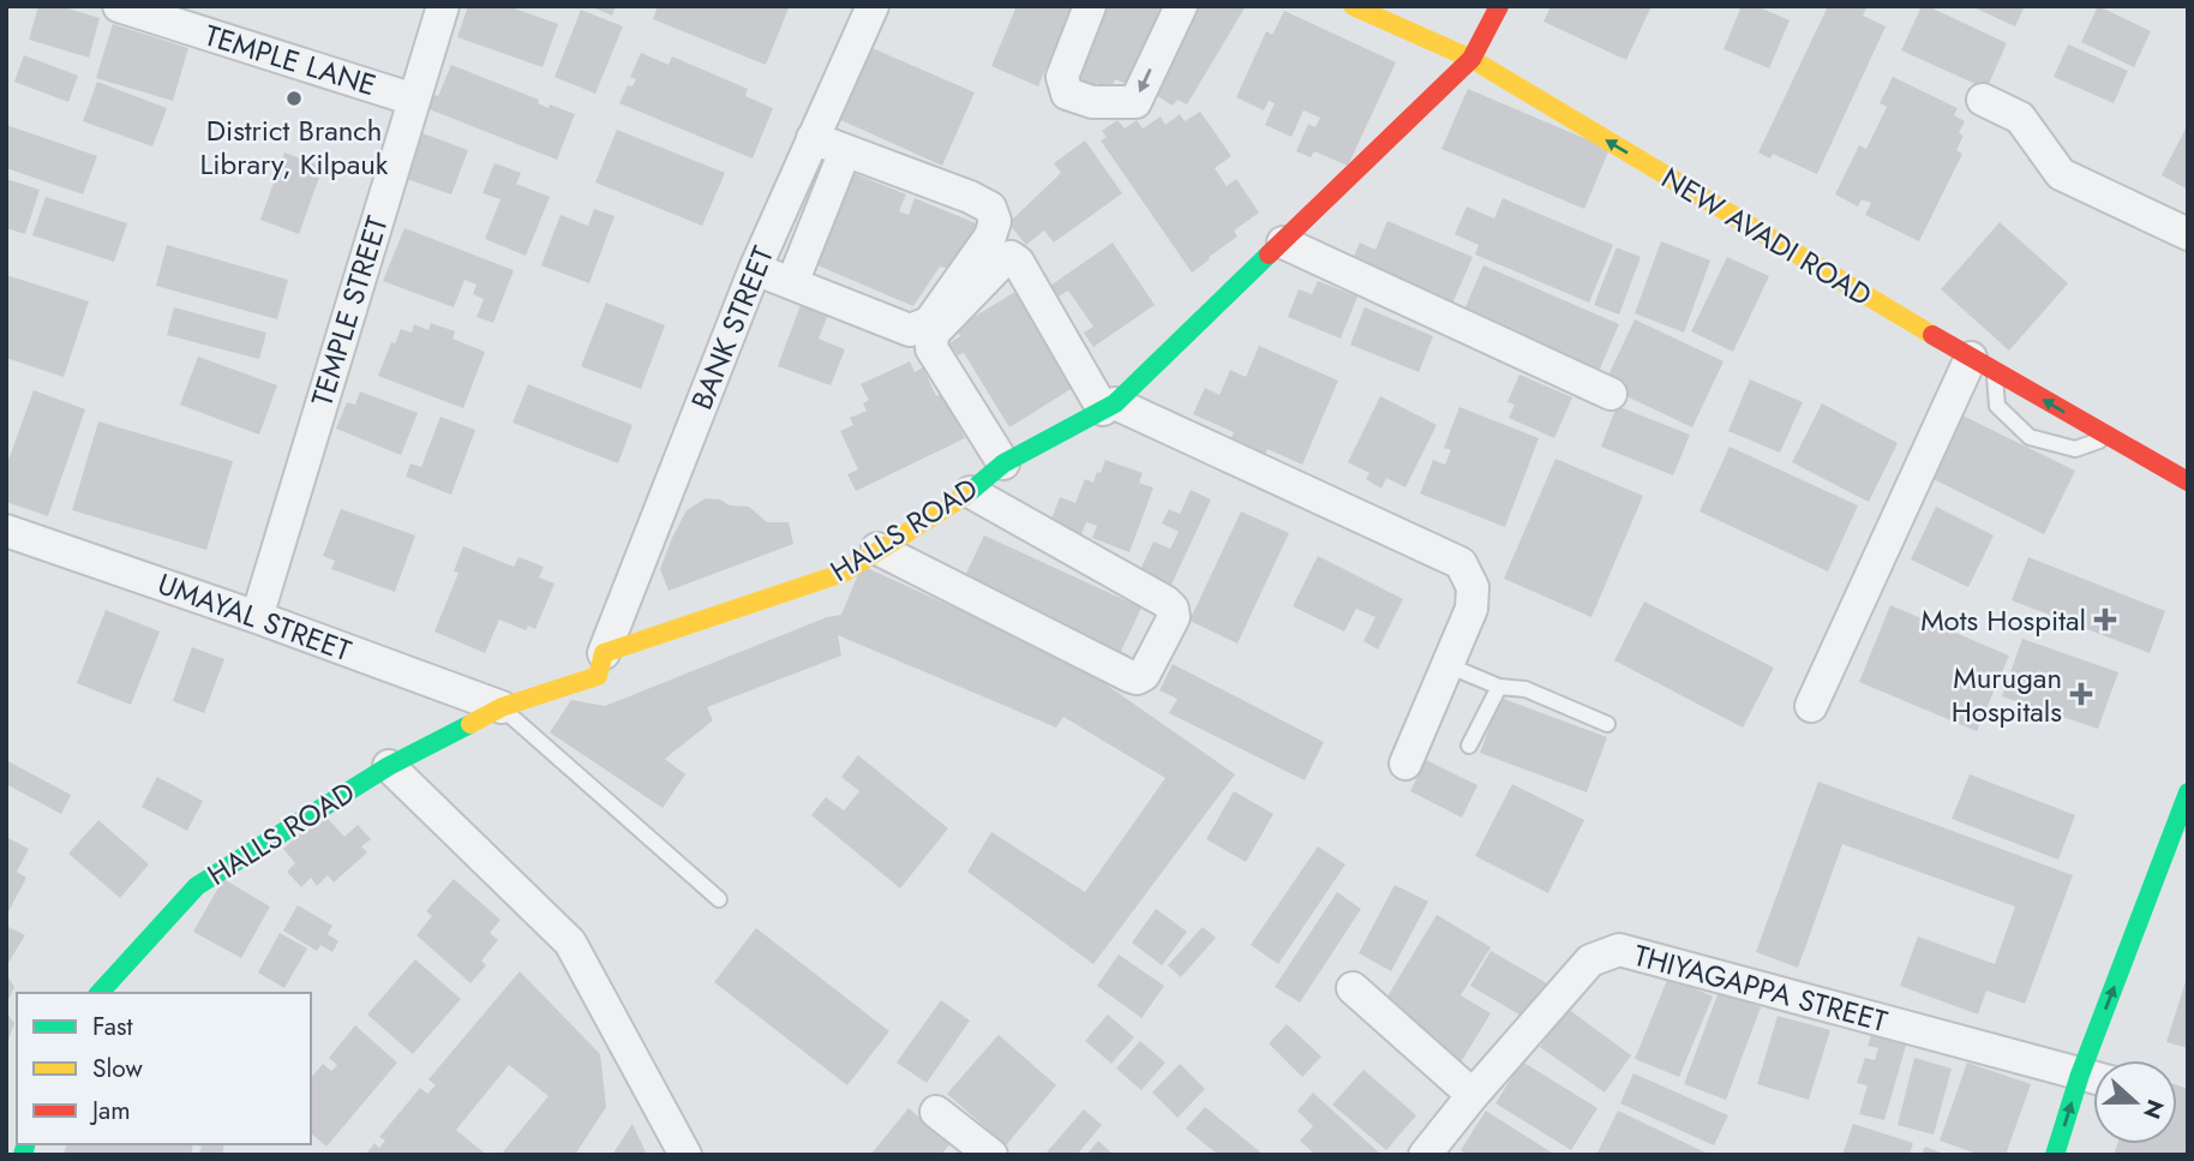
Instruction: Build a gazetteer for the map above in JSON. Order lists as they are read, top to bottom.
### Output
{
  "streets": {
    "street": [
      "TEMPLE LANE",
      "NEW AVADI ROAD",
      "TEMPLE STREET",
      "BANK STREET",
      "HALLS ROAD",
      "UMAYAL STREET",
      "THIYAGAPPA STREET"
    ]
  },
  "crossings": [
    ["TEMPLE LANE", "TEMPLE STREET"],
    ["NEW AVADI ROAD", "HALLS ROAD"],
    ["TEMPLE STREET", "UMAYAL STREET"],
    ["BANK STREET", "HALLS ROAD"],
    ["HALLS ROAD", "UMAYAL STREET"]
  ],
  "one_way": ["NEW AVADI ROAD"],
  "places": {
    "other": ["District Branch Library, Kilpauk"],
    "health": ["Mots Hospital", "Murugan Hospitals"]
  },
  "legend": ["Fast", "Slow", "Jam"],
  "north": "right"
}
